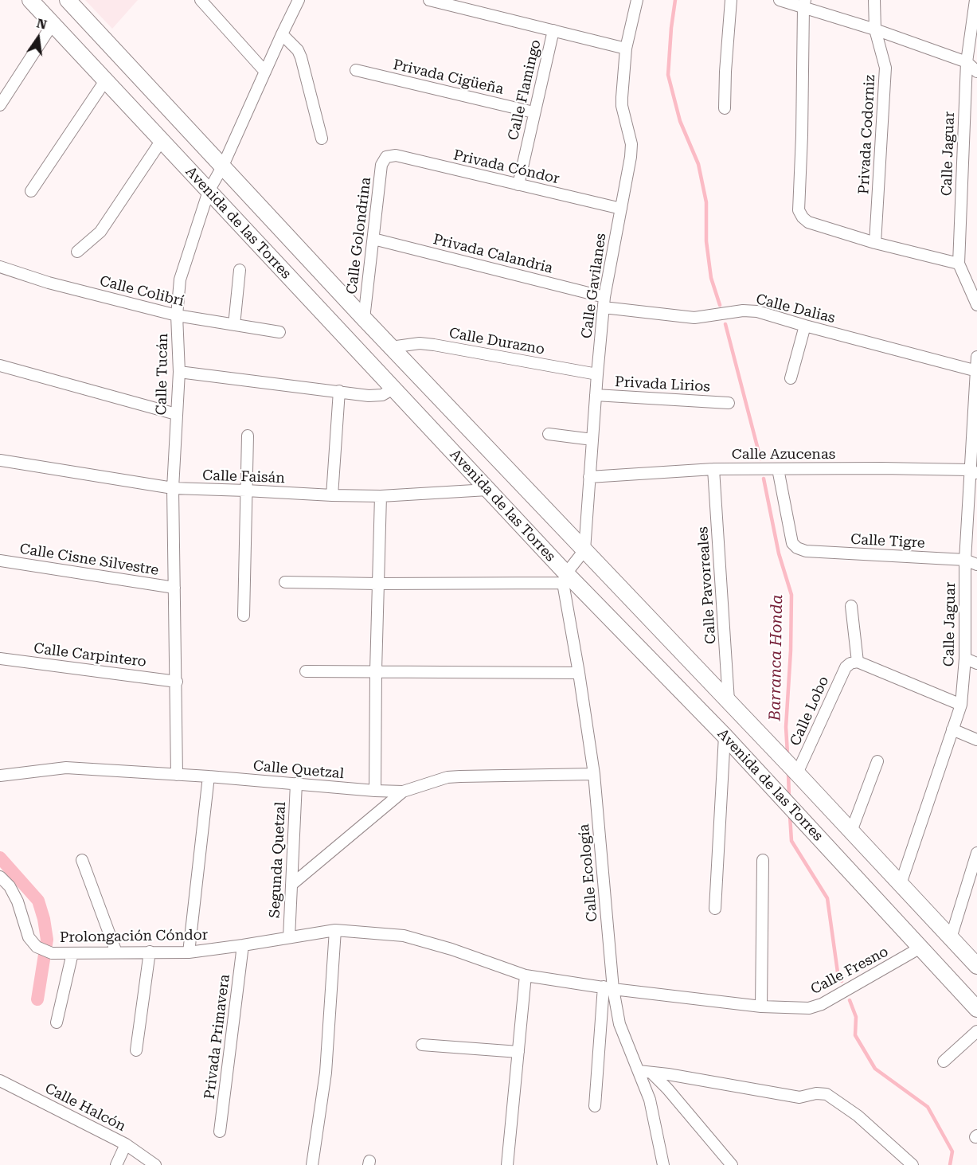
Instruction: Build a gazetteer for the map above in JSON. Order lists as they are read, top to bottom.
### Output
{
  "streets": {
    "main road": ["Avenida de las Torres"],
    "street": [
      "Privada Cigüeña",
      "Calle Flamingo",
      "Privada Codorniz",
      "Calle Jaguar",
      "Privada Cóndor",
      "Calle Golondrina",
      "Privada Calandria",
      "Calle Gavilanes",
      "Calle Colibrí",
      "Calle Dalias",
      "Calle Durazno",
      "Calle Tucán",
      "Privada Lirios",
      "Calle Azucenas",
      "Calle Faisán",
      "Calle Tigre",
      "Calle Cisne Silvestre",
      "Calle Pavorreales",
      "Calle Carpintero",
      "Calle Lobo",
      "Calle Quetzal",
      "Segunda Quetzal",
      "Calle Ecología",
      "Prolongación Cóndor",
      "Calle Fresno",
      "Privada Primavera",
      "Calle Halcón"
    ]
  },
  "crossings": [
    ["Privada Cigüeña", "Calle Flamingo"],
    ["Calle Flamingo", "Privada Cóndor"],
    ["Calle Jaguar", "Avenida de las Torres"],
    ["Calle Jaguar", "Calle Dalias"],
    ["Calle Jaguar", "Calle Azucenas"],
    ["Calle Jaguar", "Calle Tigre"],
    ["Privada Cóndor", "Calle Golondrina"],
    ["Privada Cóndor", "Calle Gavilanes"],
    ["Avenida de las Torres", "Calle Golondrina"],
    ["Avenida de las Torres", "Calle Gavilanes"],
    ["Avenida de las Torres", "Calle Durazno"],
    ["Avenida de las Torres", "Calle Tucán"],
    ["Avenida de las Torres", "Calle Faisán"],
    ["Avenida de las Torres", "Calle Pavorreales"],
    ["Avenida de las Torres", "Calle Lobo"],
    ["Avenida de las Torres", "Calle Ecología"],
    ["Avenida de las Torres", "Calle Fresno"],
    ["Calle Golondrina", "Privada Calandria"],
    ["Privada Calandria", "Calle Gavilanes"],
    ["Privada Calandria", "Calle Dalias"],
    ["Calle Gavilanes", "Calle Dalias"],
    ["Calle Gavilanes", "Calle Durazno"],
    ["Calle Gavilanes", "Privada Lirios"],
    ["Calle Gavilanes", "Calle Azucenas"],
    ["Calle Colibrí", "Calle Tucán"],
    ["Calle Tucán", "Calle Faisán"],
    ["Calle Tucán", "Calle Cisne Silvestre"],
    ["Calle Tucán", "Calle Carpintero"],
    ["Calle Tucán", "Calle Quetzal"],
    ["Calle Azucenas", "Calle Tigre"],
    ["Calle Azucenas", "Calle Pavorreales"],
    ["Calle Quetzal", "Segunda Quetzal"],
    ["Calle Quetzal", "Calle Ecología"],
    ["Segunda Quetzal", "Prolongación Cóndor"],
    ["Calle Ecología", "Calle Fresno"],
    ["Prolongación Cóndor", "Calle Fresno"],
    ["Prolongación Cóndor", "Privada Primavera"]
  ],
  "water": ["Barranca Honda"],
  "north": "top"
}
